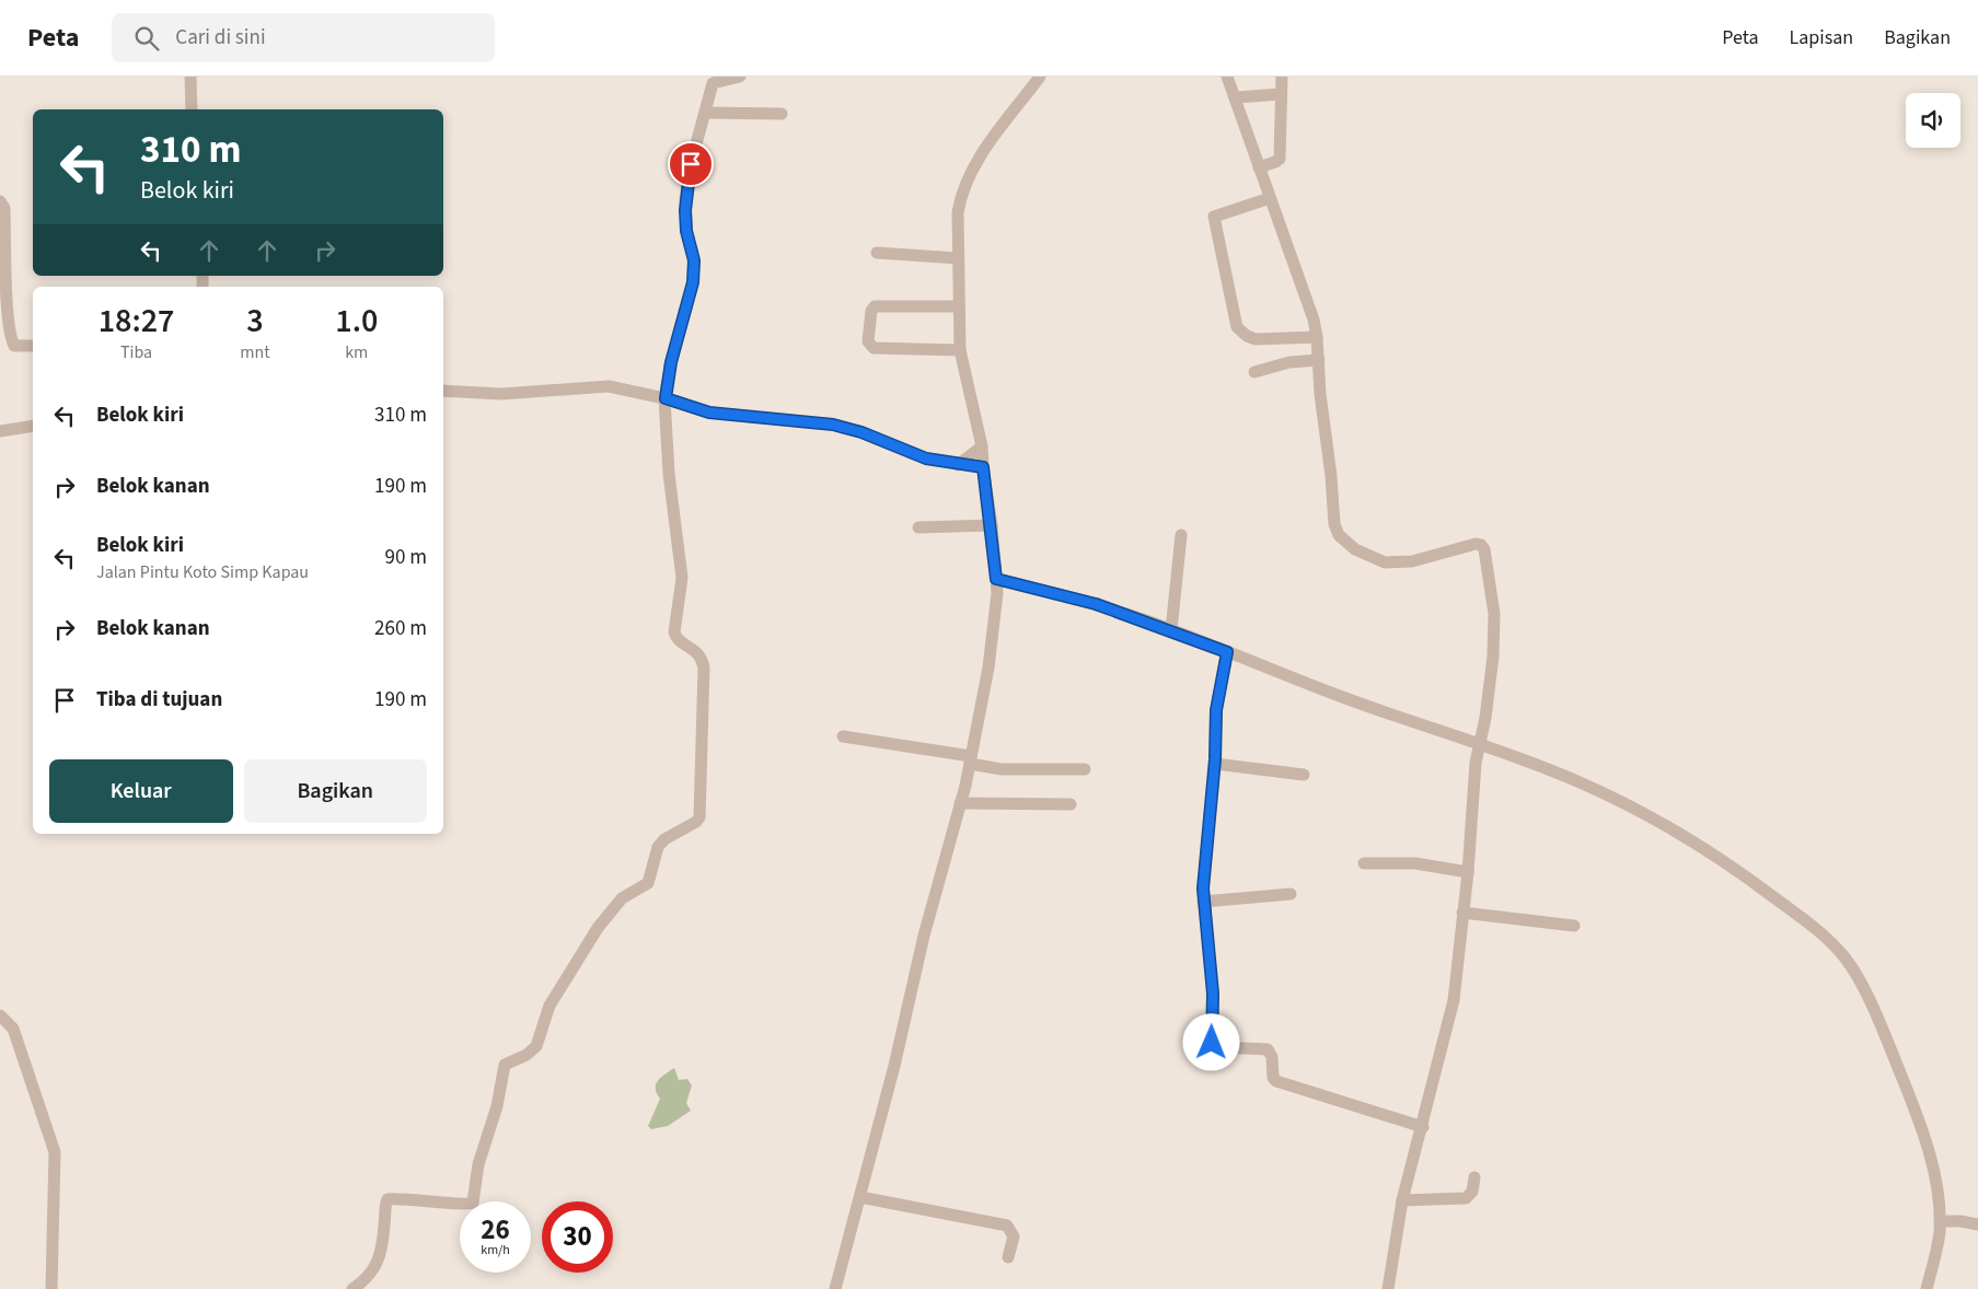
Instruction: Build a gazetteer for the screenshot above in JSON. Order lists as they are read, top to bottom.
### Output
{
  "page": {
    "header": "Peta",
    "search": "Cari di sini",
    "nav": ["Peta", "Lapisan", "Bagikan"],
    "turn": ["310 m", "Belok kiri"],
    "eta": [
      "18:27",
      "Tiba",
      "3",
      "mnt",
      "1.0",
      "km"
    ],
    "list": [
      {
        "name": "Belok kiri",
        "value": "310 m"
      },
      {
        "name": "Belok kanan",
        "value": "190 m"
      },
      {
        "name": "Belok kiri",
        "note": "Jalan Pintu Koto Simp Kapau",
        "value": "90 m"
      },
      {
        "name": "Belok kanan",
        "value": "260 m"
      },
      {
        "name": "Tiba di tujuan",
        "value": "190 m"
      }
    ],
    "buttons": ["Keluar", "Bagikan"],
    "speed": "26 km/h",
    "limit": "30"
  }
}
